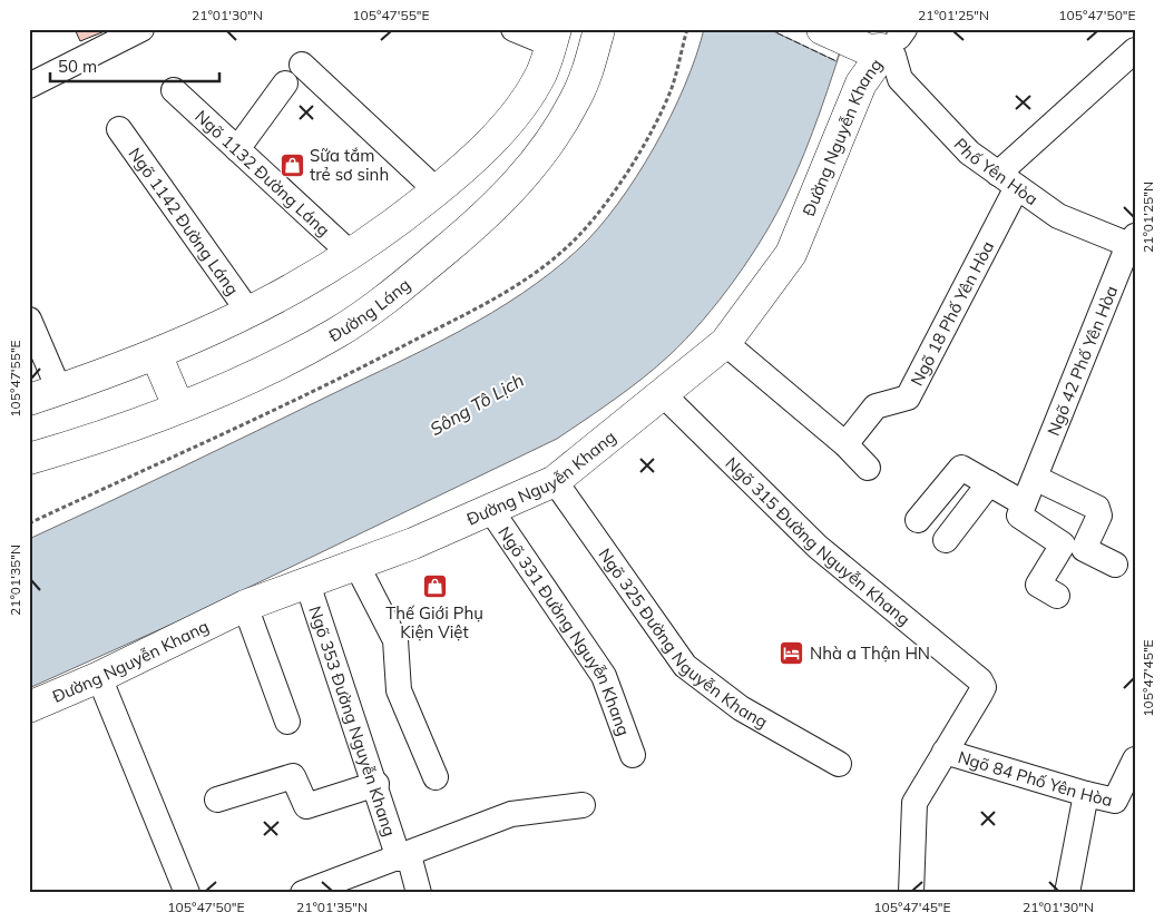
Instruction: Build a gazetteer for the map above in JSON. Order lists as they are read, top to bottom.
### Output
{
  "streets": {
    "main road": ["Đường Nguyễn Khang", "Đường Láng"],
    "street": [
      "Phố Yên Hòa",
      "Ngõ 1132 Đường Láng",
      "Ngõ 1142 Đường Láng",
      "Ngõ 18 Phố Yên Hòa",
      "Ngõ 42 Phố Yên Hòa",
      "Ngõ 315 Đường Nguyễn Khang",
      "Ngõ 331 Đường Nguyễn Khang",
      "Ngõ 325 Đường Nguyễn Khang",
      "Ngõ 353 Đường Nguyễn Khang",
      "Ngõ 84 Phố Yên Hòa"
    ]
  },
  "crossings": [
    ["Đường Nguyễn Khang", "Phố Yên Hòa"],
    ["Đường Nguyễn Khang", "Ngõ 315 Đường Nguyễn Khang"],
    ["Đường Nguyễn Khang", "Ngõ 331 Đường Nguyễn Khang"],
    ["Đường Nguyễn Khang", "Ngõ 325 Đường Nguyễn Khang"],
    ["Đường Nguyễn Khang", "Ngõ 353 Đường Nguyễn Khang"],
    ["Phố Yên Hòa", "Ngõ 18 Phố Yên Hòa"],
    ["Phố Yên Hòa", "Ngõ 42 Phố Yên Hòa"],
    ["Ngõ 315 Đường Nguyễn Khang", "Ngõ 84 Phố Yên Hòa"]
  ],
  "water": ["Sông Tô Lịch"],
  "places": {
    "shop": ["Sữa tắm trẻ sơ sinh", "Thế Giới Phụ Kiện Việt"],
    "hotel": ["Nhà a Thận HN"]
  },
  "scale_bar": "50 m",
  "coordinates": [
    "21°01'30\"N",
    "105°47'55\"E",
    "21°01'25\"N",
    "105°47'50\"E",
    "21°01'35\"N",
    "105°47'45\"E"
  ]
}
